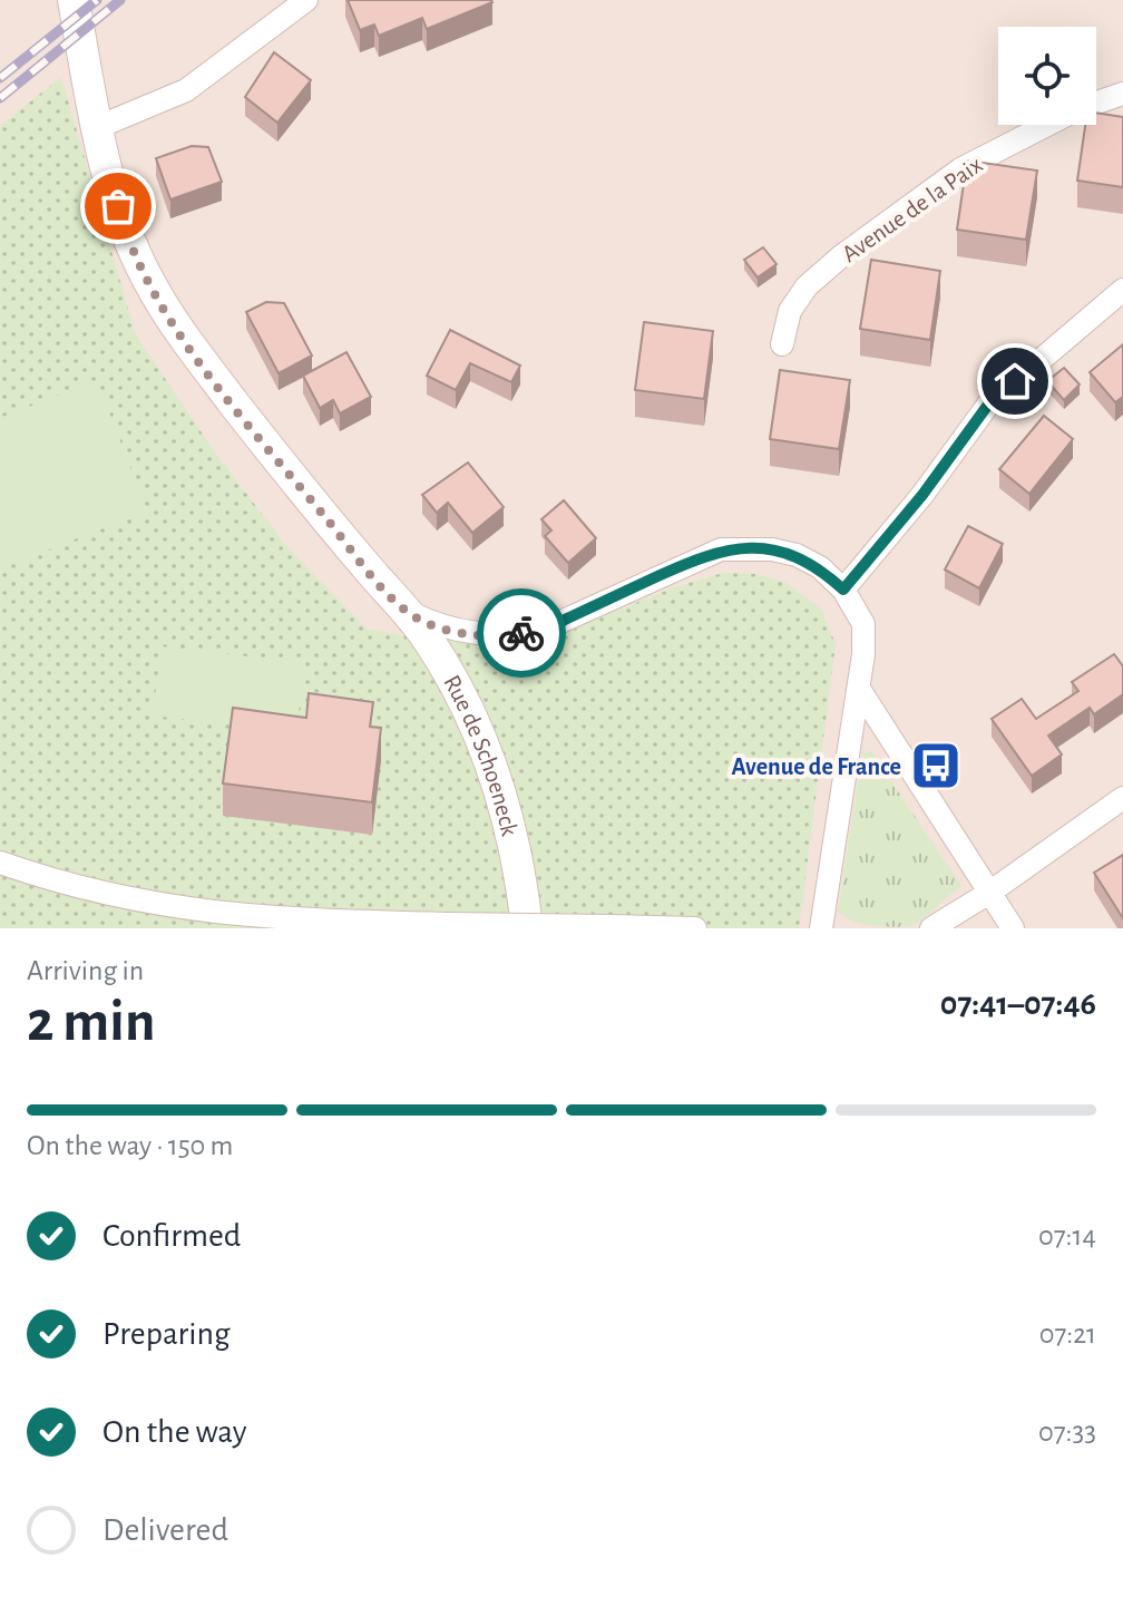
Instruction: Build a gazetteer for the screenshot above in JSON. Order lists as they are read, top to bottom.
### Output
{
  "streets": {
    "main road": ["Rue de Schoeneck"],
    "street": ["Avenue de la Paix"]
  },
  "places": {
    "bus stop": ["Avenue de France"]
  },
  "page": {
    "heading": ["2 min", "Arriving in", "07:41–07:46"],
    "bar": "On the way · 150 m",
    "list": [
      ["Confirmed", "07:14"],
      ["Preparing", "07:21"],
      ["On the way", "07:33"],
      "Delivered"
    ]
  }
}
